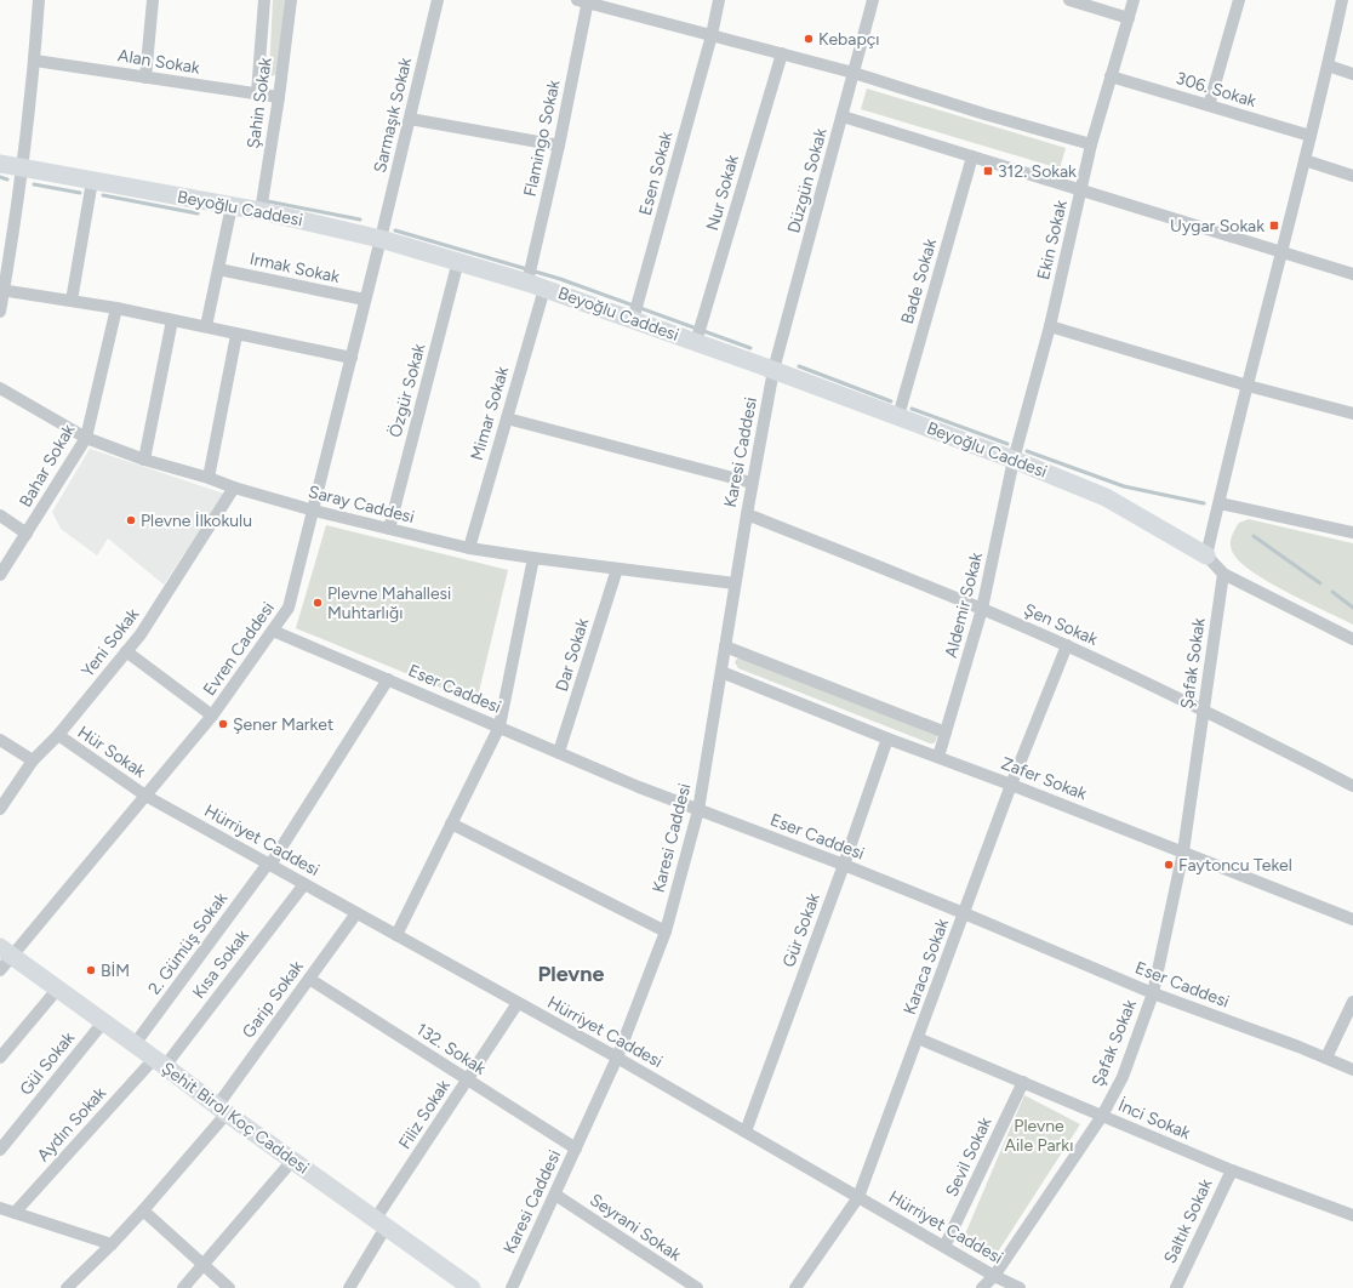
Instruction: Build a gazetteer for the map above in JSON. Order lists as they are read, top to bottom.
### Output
{
  "streets": {
    "main road": ["Beyoğlu Caddesi", "Şehit Birol Koç Caddesi"],
    "street": [
      "Alan Sokak",
      "306. Sokak",
      "Şahin Sokak",
      "Sarmaşık Sokak",
      "Flamingo Sokak",
      "Esen Sokak",
      "Düzgün Sokak",
      "Nur Sokak",
      "Ekin Sokak",
      "Irmak Sokak",
      "Bade Sokak",
      "Özgür Sokak",
      "Mimar Sokak",
      "Karesi Caddesi",
      "Bahar Sokak",
      "Saray Caddesi",
      "Aldemir Sokak",
      "Şen Sokak",
      "Yeni Sokak",
      "Evren Caddesi",
      "Dar Sokak",
      "Şafak Sokak",
      "Eser Caddesi",
      "Hür Sokak",
      "Zafer Sokak",
      "Hürriyet Caddesi",
      "Gür Sokak",
      "2. Gümüş Sokak",
      "Kısa Sokak",
      "Karaca Sokak",
      "Garip Sokak",
      "132. Sokak",
      "Gül Sokak",
      "Filiz Sokak",
      "İnci Sokak",
      "Aydın Sokak",
      "Sevil Sokak",
      "Saltık Sokak",
      "Seyrani Sokak"
    ]
  },
  "crossings": [
    ["Alan Sokak", "Şahin Sokak"],
    ["306. Sokak", "Ekin Sokak"],
    ["Şahin Sokak", "Beyoğlu Caddesi"],
    ["Sarmaşık Sokak", "Beyoğlu Caddesi"],
    ["Sarmaşık Sokak", "Evren Caddesi"],
    ["Flamingo Sokak", "Beyoğlu Caddesi"],
    ["Esen Sokak", "Beyoğlu Caddesi"],
    ["Düzgün Sokak", "Beyoğlu Caddesi"],
    ["Düzgün Sokak", "Karesi Caddesi"],
    ["Nur Sokak", "Beyoğlu Caddesi"],
    ["Beyoğlu Caddesi", "Ekin Sokak"],
    ["Beyoğlu Caddesi", "Bade Sokak"],
    ["Beyoğlu Caddesi", "Özgür Sokak"],
    ["Beyoğlu Caddesi", "Mimar Sokak"],
    ["Beyoğlu Caddesi", "Karesi Caddesi"],
    ["Beyoğlu Caddesi", "Aldemir Sokak"],
    ["Beyoğlu Caddesi", "Evren Caddesi"],
    ["Ekin Sokak", "Aldemir Sokak"],
    ["Irmak Sokak", "Evren Caddesi"],
    ["Özgür Sokak", "Saray Caddesi"],
    ["Mimar Sokak", "Saray Caddesi"],
    ["Karesi Caddesi", "Saray Caddesi"],
    ["Karesi Caddesi", "Şen Sokak"],
    ["Karesi Caddesi", "Eser Caddesi"],
    ["Karesi Caddesi", "Zafer Sokak"],
    ["Karesi Caddesi", "Hürriyet Caddesi"],
    ["Karesi Caddesi", "132. Sokak"],
    ["Karesi Caddesi", "Seyrani Sokak"],
    ["Bahar Sokak", "Saray Caddesi"],
    ["Saray Caddesi", "Yeni Sokak"],
    ["Saray Caddesi", "Evren Caddesi"],
    ["Saray Caddesi", "Dar Sokak"],
    ["Aldemir Sokak", "Şen Sokak"],
    ["Aldemir Sokak", "Zafer Sokak"],
    ["Şen Sokak", "Şafak Sokak"],
    ["Şen Sokak", "Karaca Sokak"],
    ["Yeni Sokak", "Hür Sokak"],
    ["Evren Caddesi", "Eser Caddesi"],
    ["Evren Caddesi", "Hür Sokak"],
    ["Evren Caddesi", "Hürriyet Caddesi"],
    ["Evren Caddesi", "Şehit Birol Koç Caddesi"],
    ["Dar Sokak", "Eser Caddesi"],
    ["Şafak Sokak", "Eser Caddesi"],
    ["Şafak Sokak", "Zafer Sokak"],
    ["Şafak Sokak", "Hürriyet Caddesi"],
    ["Şafak Sokak", "İnci Sokak"],
    ["Eser Caddesi", "Gür Sokak"],
    ["Eser Caddesi", "2. Gümüş Sokak"],
    ["Eser Caddesi", "Karaca Sokak"],
    ["Hür Sokak", "Hürriyet Caddesi"],
    ["Zafer Sokak", "Gür Sokak"],
    ["Zafer Sokak", "Karaca Sokak"],
    ["Hürriyet Caddesi", "Gür Sokak"],
    ["Hürriyet Caddesi", "2. Gümüş Sokak"],
    ["Hürriyet Caddesi", "Kısa Sokak"],
    ["Hürriyet Caddesi", "Karaca Sokak"],
    ["Hürriyet Caddesi", "Garip Sokak"],
    ["Hürriyet Caddesi", "Filiz Sokak"],
    ["Hürriyet Caddesi", "Sevil Sokak"],
    ["2. Gümüş Sokak", "Şehit Birol Koç Caddesi"],
    ["Kısa Sokak", "Şehit Birol Koç Caddesi"],
    ["Kısa Sokak", "Aydın Sokak"],
    ["Karaca Sokak", "İnci Sokak"],
    ["Garip Sokak", "132. Sokak"],
    ["Garip Sokak", "Şehit Birol Koç Caddesi"],
    ["132. Sokak", "Filiz Sokak"],
    ["Gül Sokak", "Şehit Birol Koç Caddesi"],
    ["Filiz Sokak", "Şehit Birol Koç Caddesi"],
    ["Şehit Birol Koç Caddesi", "Aydın Sokak"],
    ["İnci Sokak", "Sevil Sokak"],
    ["İnci Sokak", "Saltık Sokak"]
  ],
  "districts": ["Plevne"],
  "parks": ["Plevne Aile Parkı"],
  "places": {
    "other": [
      "Kebapçı",
      "Plevne İlkokulu",
      "Plevne Mahallesi Muhtarlığı",
      "Şener Market",
      "Faytoncu Tekel",
      "BİM"
    ],
    "transit": ["312. Sokak", "Uygar Sokak"]
  }
}
